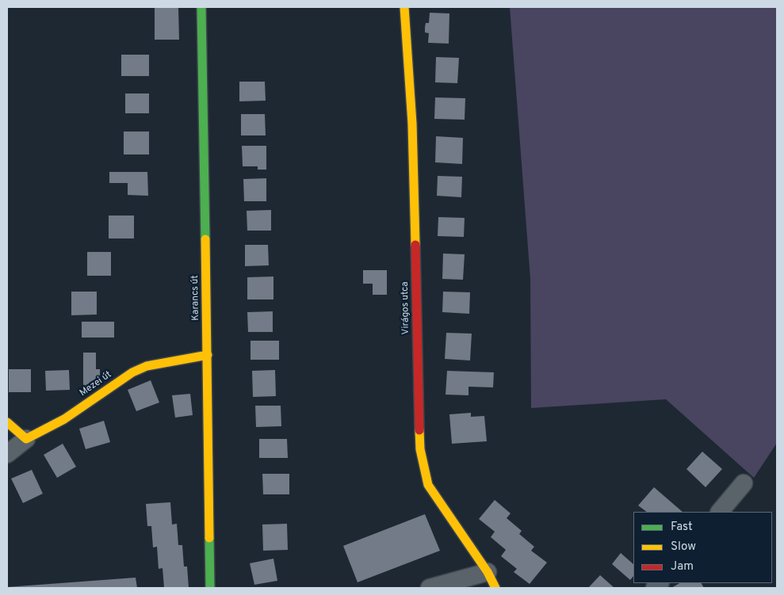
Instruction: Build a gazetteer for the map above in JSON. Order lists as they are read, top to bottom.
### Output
{
  "streets": {
    "street": ["Karancs út", "Virágos utca", "Mezei út"]
  },
  "crossings": [
    ["Karancs út", "Mezei út"]
  ],
  "legend": ["Fast", "Slow", "Jam"]
}
